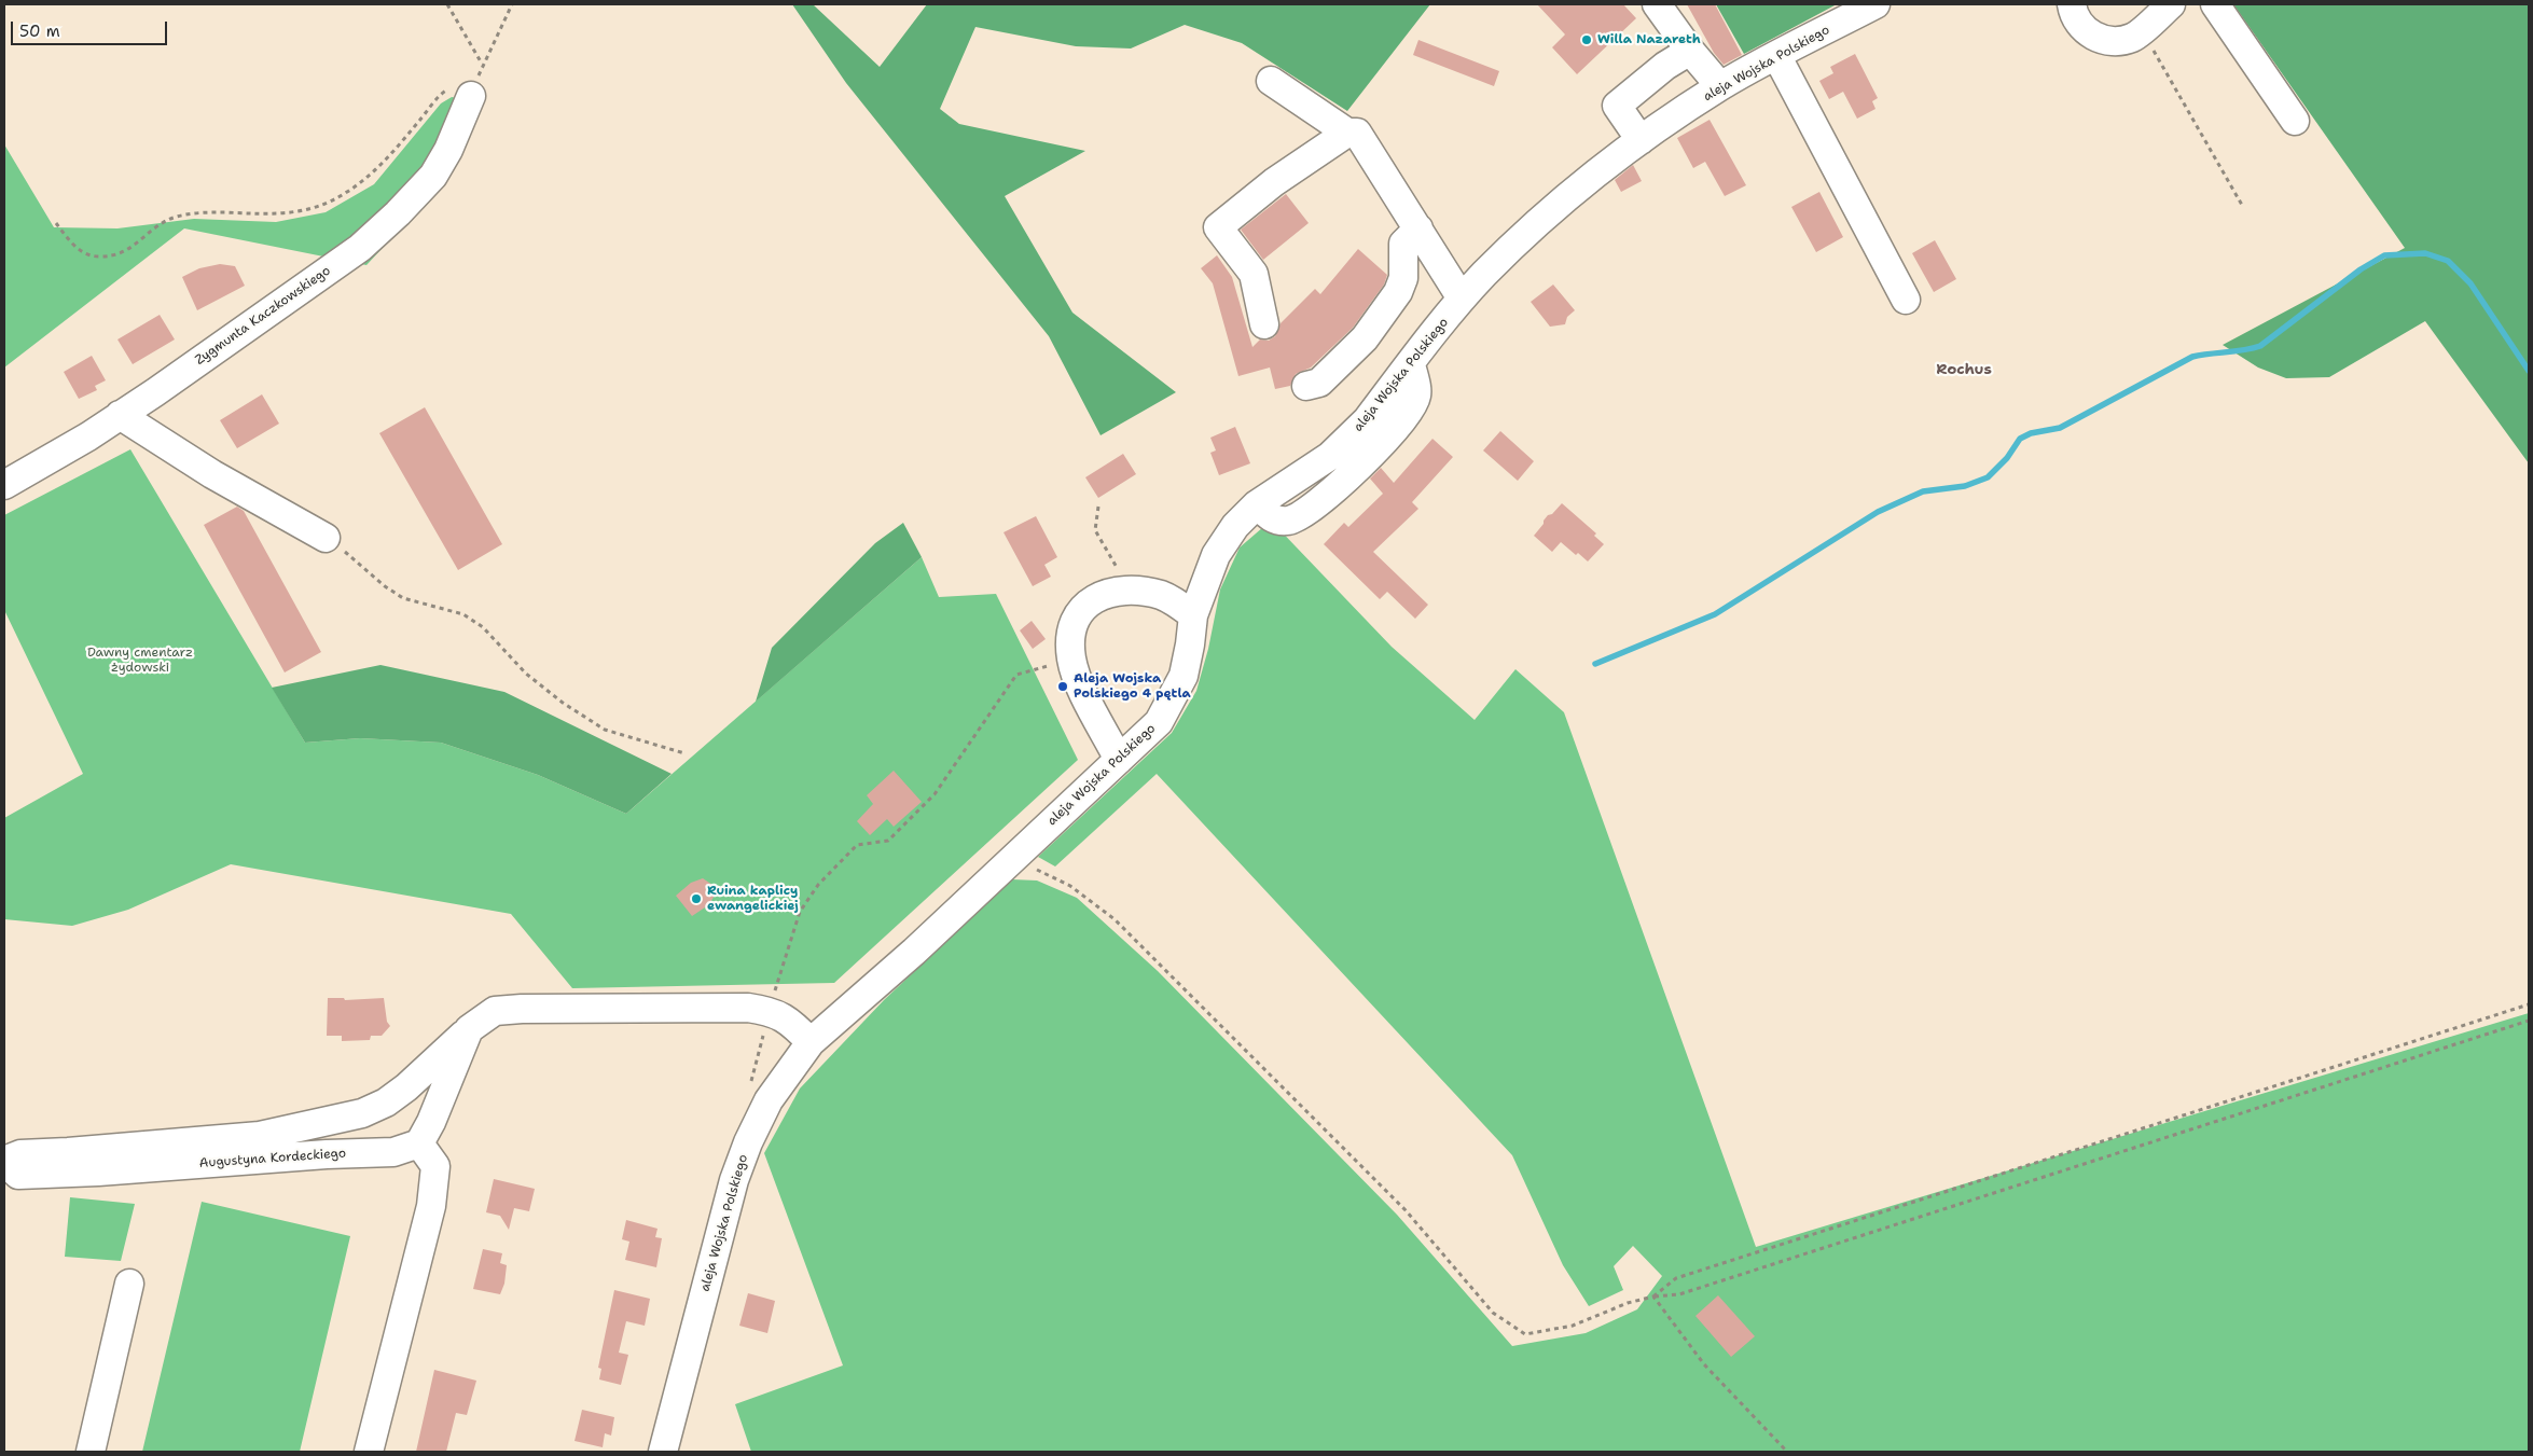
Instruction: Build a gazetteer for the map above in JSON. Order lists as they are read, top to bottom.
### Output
{
  "streets": {
    "street": ["aleja Wojska Polskiego", "Zygmunta Kaczkowskiego", "Augustyna Kordeckiego"]
  },
  "crossings": [
    ["aleja Wojska Polskiego", "Augustyna Kordeckiego"]
  ],
  "districts": ["Rochus"],
  "parks": ["Dawny cmentarz żydowski"],
  "places": ["Willa Nazareth", "Aleja Wojska Polskiego 4 pętla", "Ruina kaplicy ewangelickiej"],
  "scale_bar": "50 m"
}
